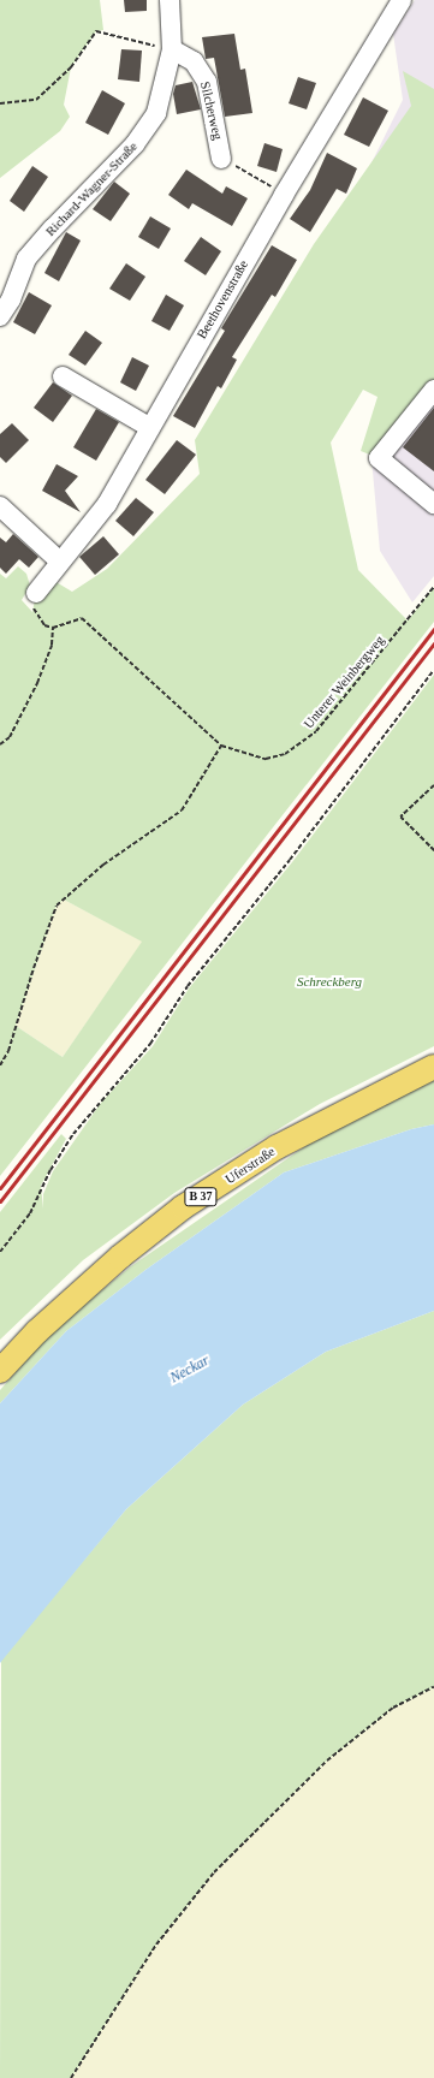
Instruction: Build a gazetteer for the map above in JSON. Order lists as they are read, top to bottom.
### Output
{
  "streets": {
    "main road": ["Uferstraße", "B 37"],
    "street": ["Silcherweg", "Richard-Wagner-Straße", "Beethovenstraße"],
    "path": ["Unterer Weinbergweg"]
  },
  "crossings": [
    ["Silcherweg", "Richard-Wagner-Straße"]
  ],
  "water": ["Neckar"],
  "parks": ["Schreckberg"]
}
